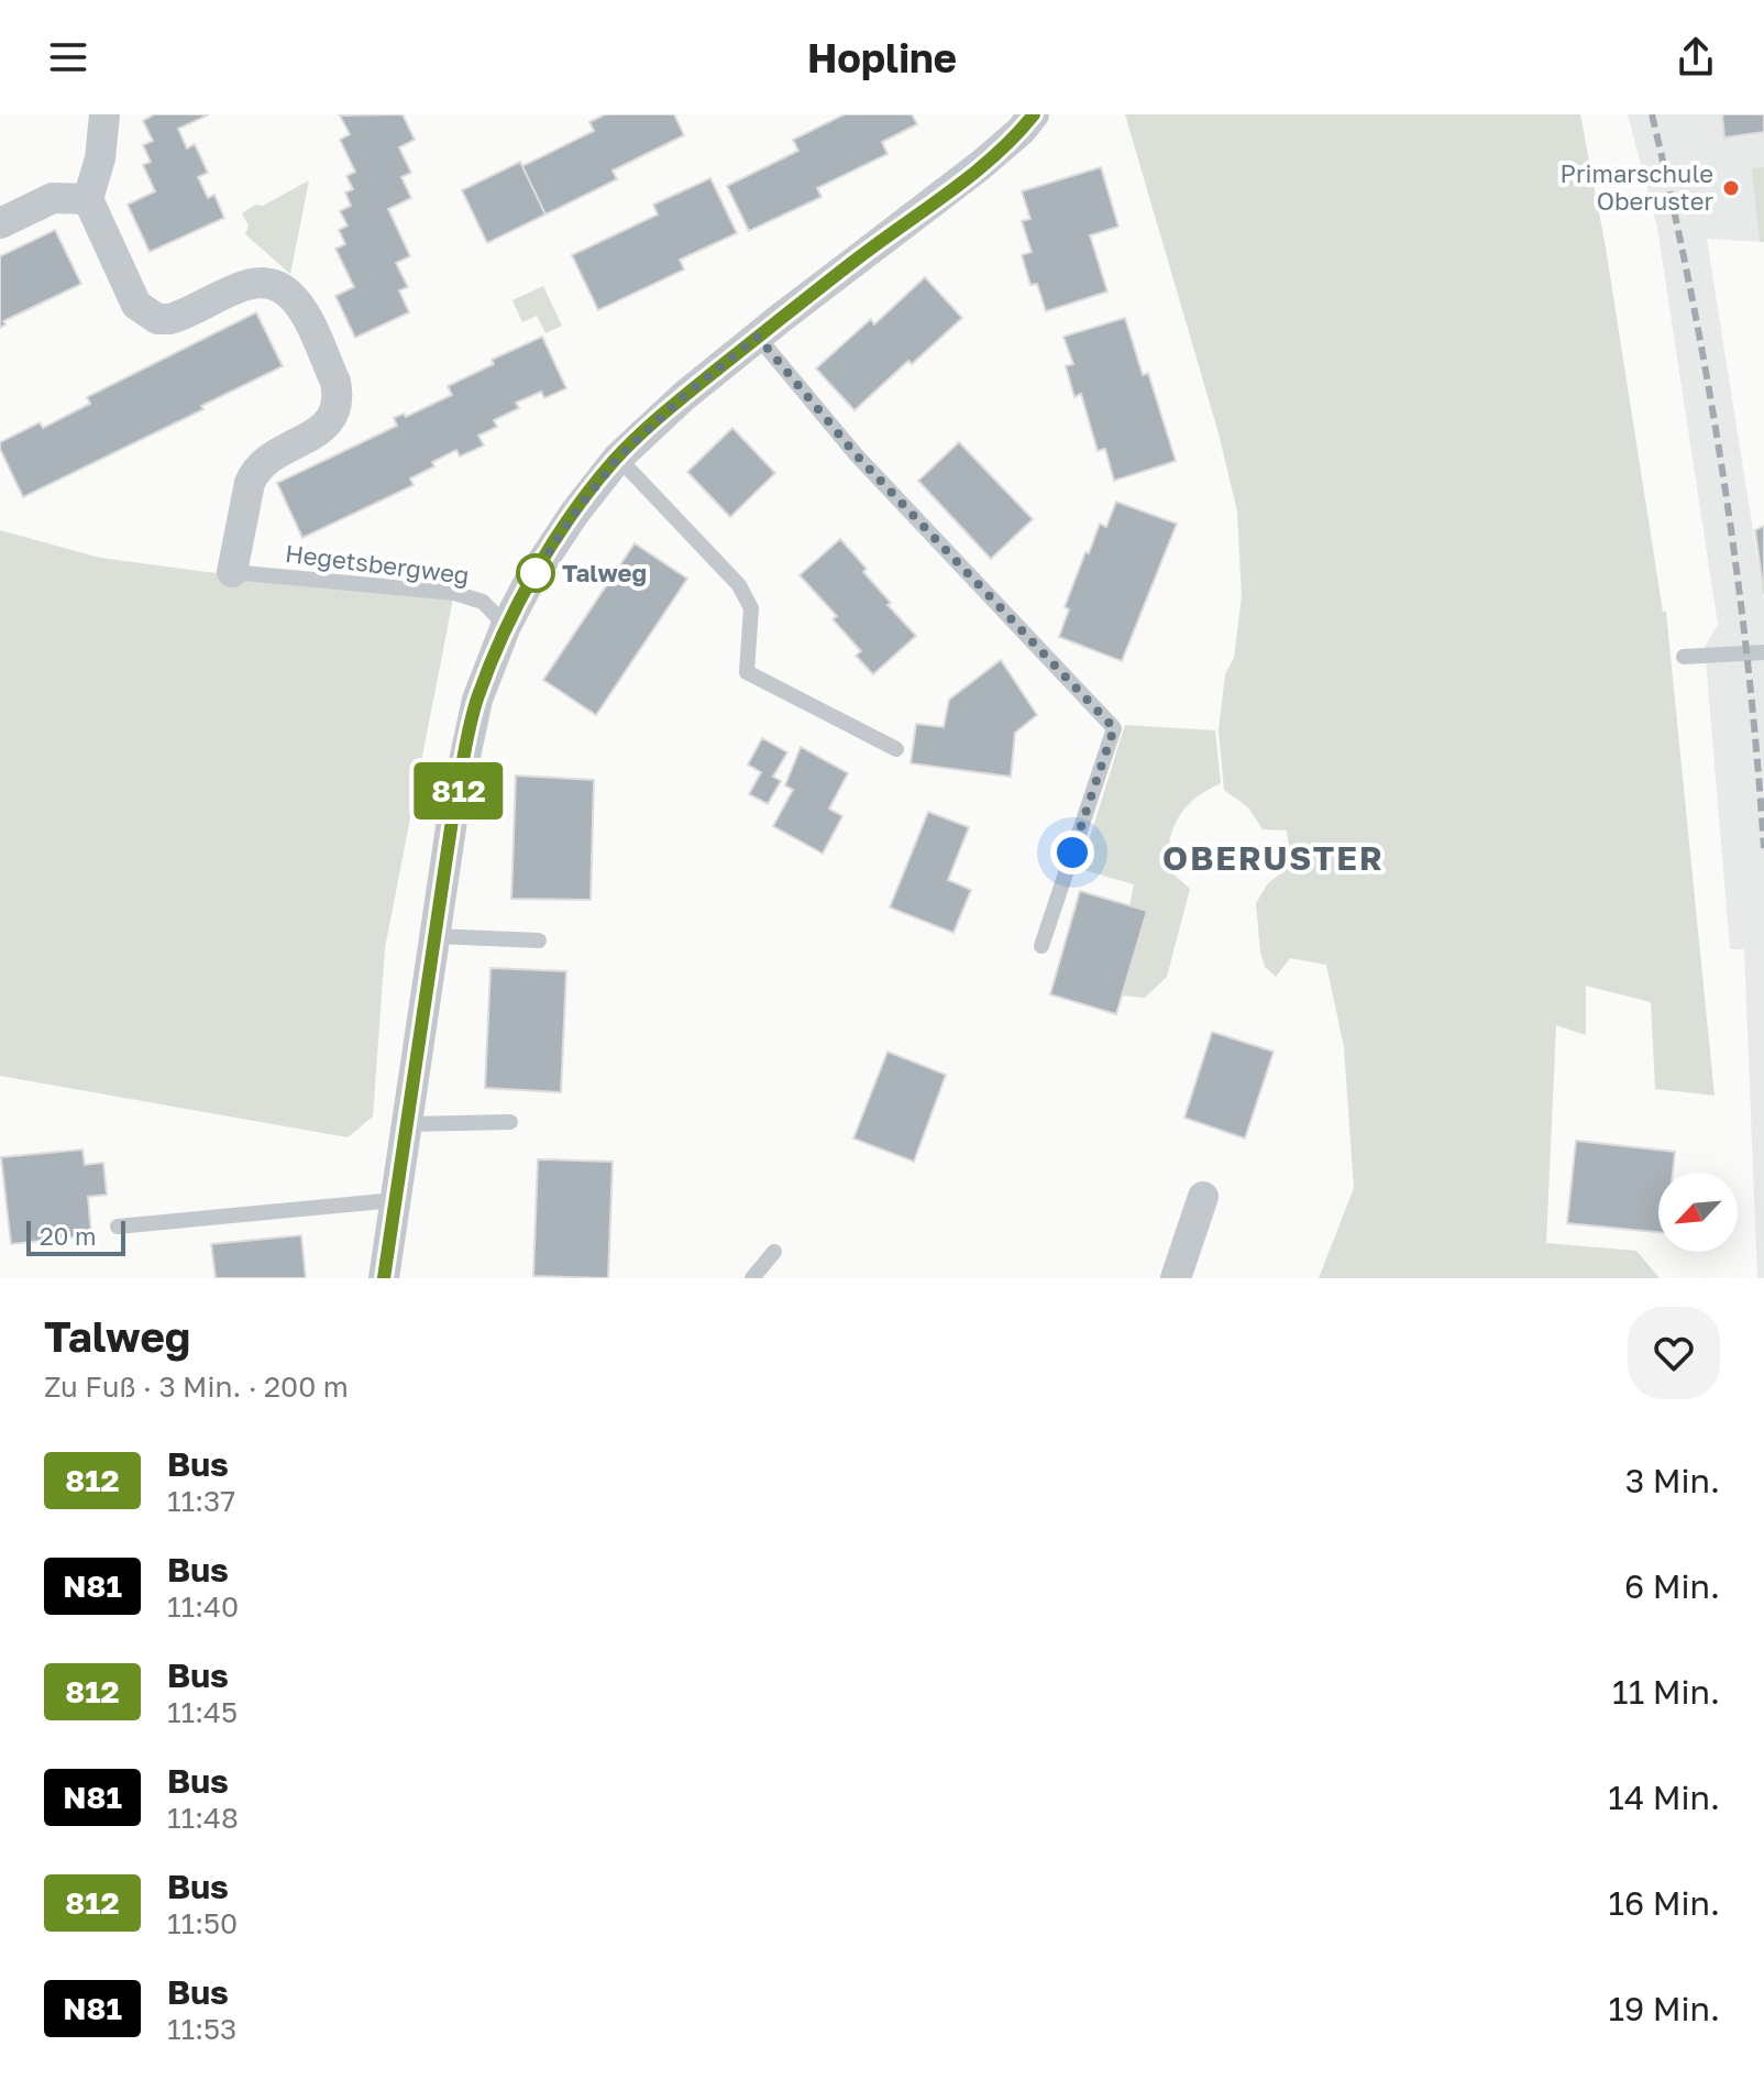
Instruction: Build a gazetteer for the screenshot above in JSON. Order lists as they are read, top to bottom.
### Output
{
  "streets": {
    "lane": ["Hegetsbergweg"]
  },
  "districts": ["OBERUSTER"],
  "places": ["Primarschule Oberuster", "Talweg"],
  "lines": ["bus line 812"],
  "scale_bar": "20 m",
  "north": "bottom left",
  "page": {
    "header": "Hopline",
    "on_map": "812",
    "scale": "20 m",
    "heading": ["Talweg", "Zu Fuß · 3 Min. · 200 m"],
    "list": [
      {
        "mark": "812",
        "name": "Bus",
        "note": "11:37",
        "value": "3 Min."
      },
      {
        "mark": "N81",
        "name": "Bus",
        "note": "11:40",
        "value": "6 Min."
      },
      {
        "mark": "812",
        "name": "Bus",
        "note": "11:45",
        "value": "11 Min."
      },
      {
        "mark": "N81",
        "name": "Bus",
        "note": "11:48",
        "value": "14 Min."
      },
      {
        "mark": "812",
        "name": "Bus",
        "note": "11:50",
        "value": "16 Min."
      },
      {
        "mark": "N81",
        "name": "Bus",
        "note": "11:53",
        "value": "19 Min."
      }
    ]
  }
}
